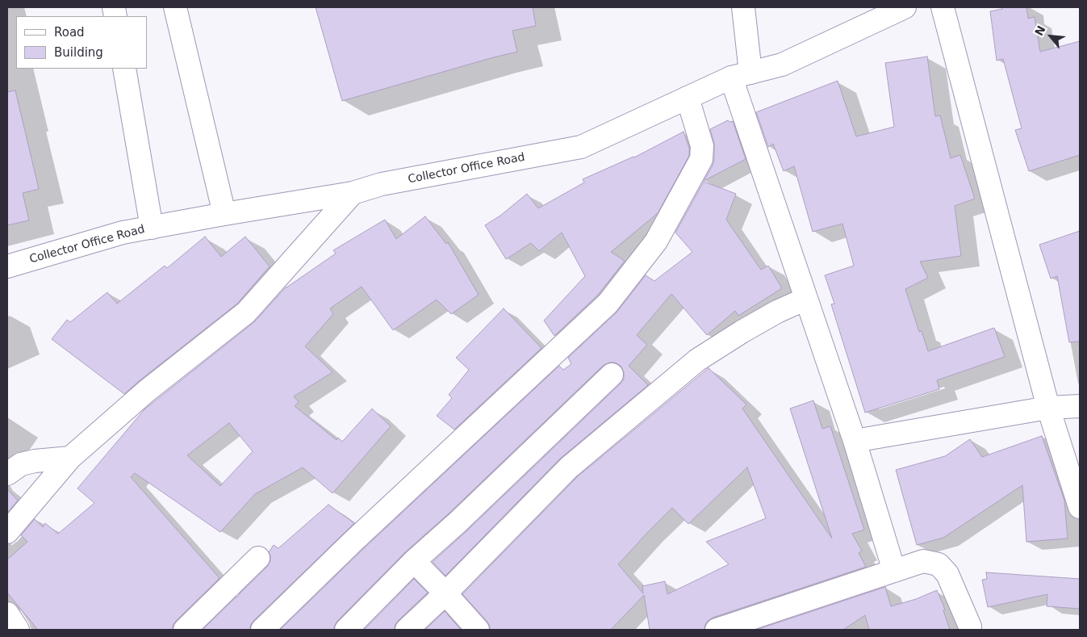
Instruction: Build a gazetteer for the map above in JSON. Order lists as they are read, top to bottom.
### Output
{
  "streets": {
    "street": ["Collector Office Road"]
  },
  "legend": ["Road", "Building"],
  "north": "top left"
}
